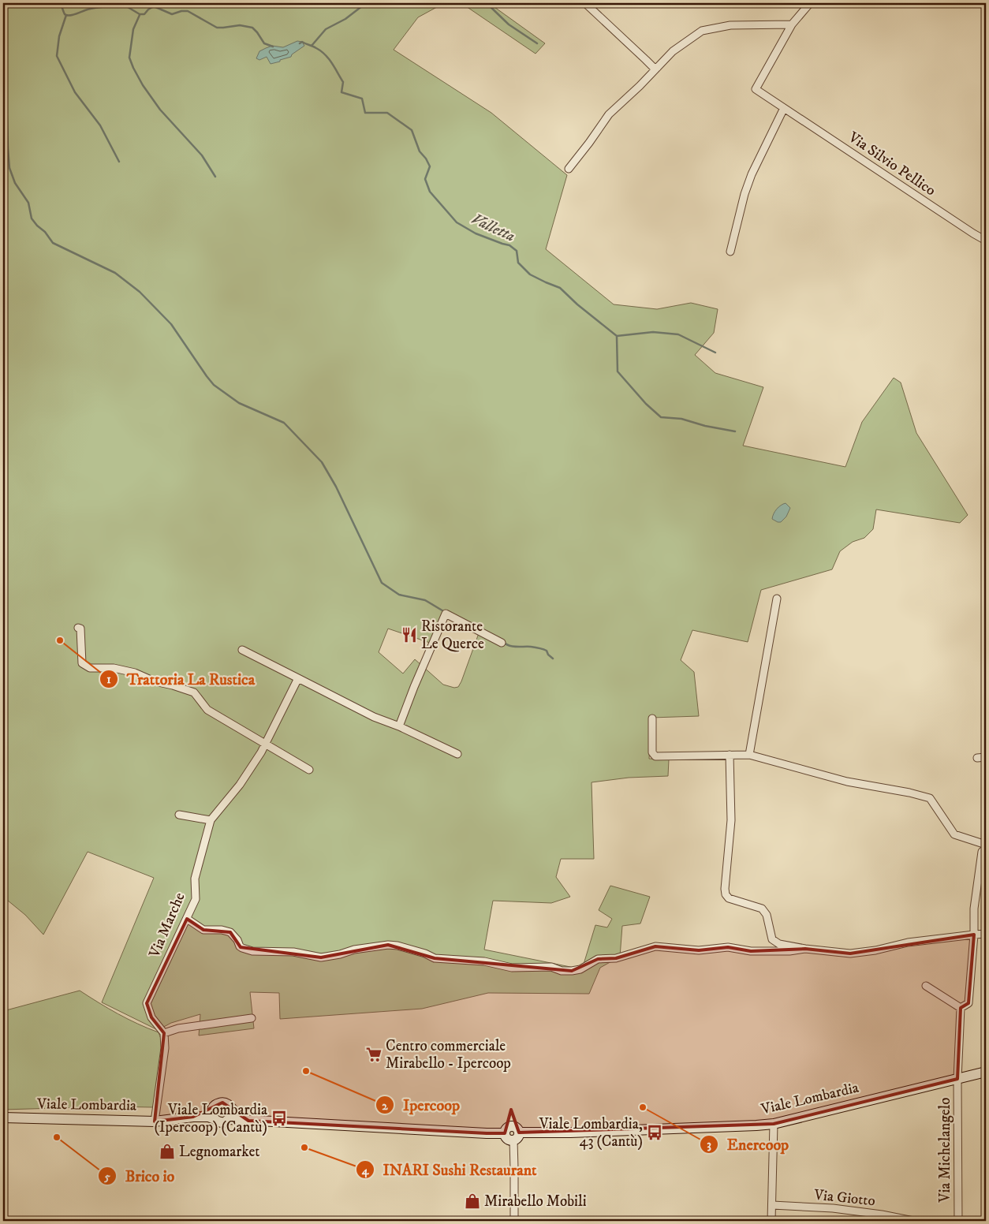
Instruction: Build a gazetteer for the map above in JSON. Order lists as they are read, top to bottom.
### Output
{
  "streets": {
    "main road": ["Viale Lombardia"],
    "street": [
      "Via Silvio Pellico",
      "Via Marche",
      "Via Michelangelo",
      "Via Giotto"
    ]
  },
  "crossings": [
    ["Viale Lombardia", "Via Michelangelo"]
  ],
  "water": ["Valletta"],
  "places": {
    "restaurant": ["Ristorante Le Querce"],
    "other": [
      "Trattoria La Rustica",
      "Ipercoop",
      "Enercoop",
      "Brico io",
      "INARI Sushi Restaurant"
    ],
    "supermarket": ["Centro commerciale Mirabello - Ipercoop"],
    "bus stop": ["Viale Lombardia (Ipercoop) (Cantù)", "Viale Lombardia, 43 (Cantù)"],
    "shop": ["Legnomarket", "Mirabello Mobili"]
  }
}
